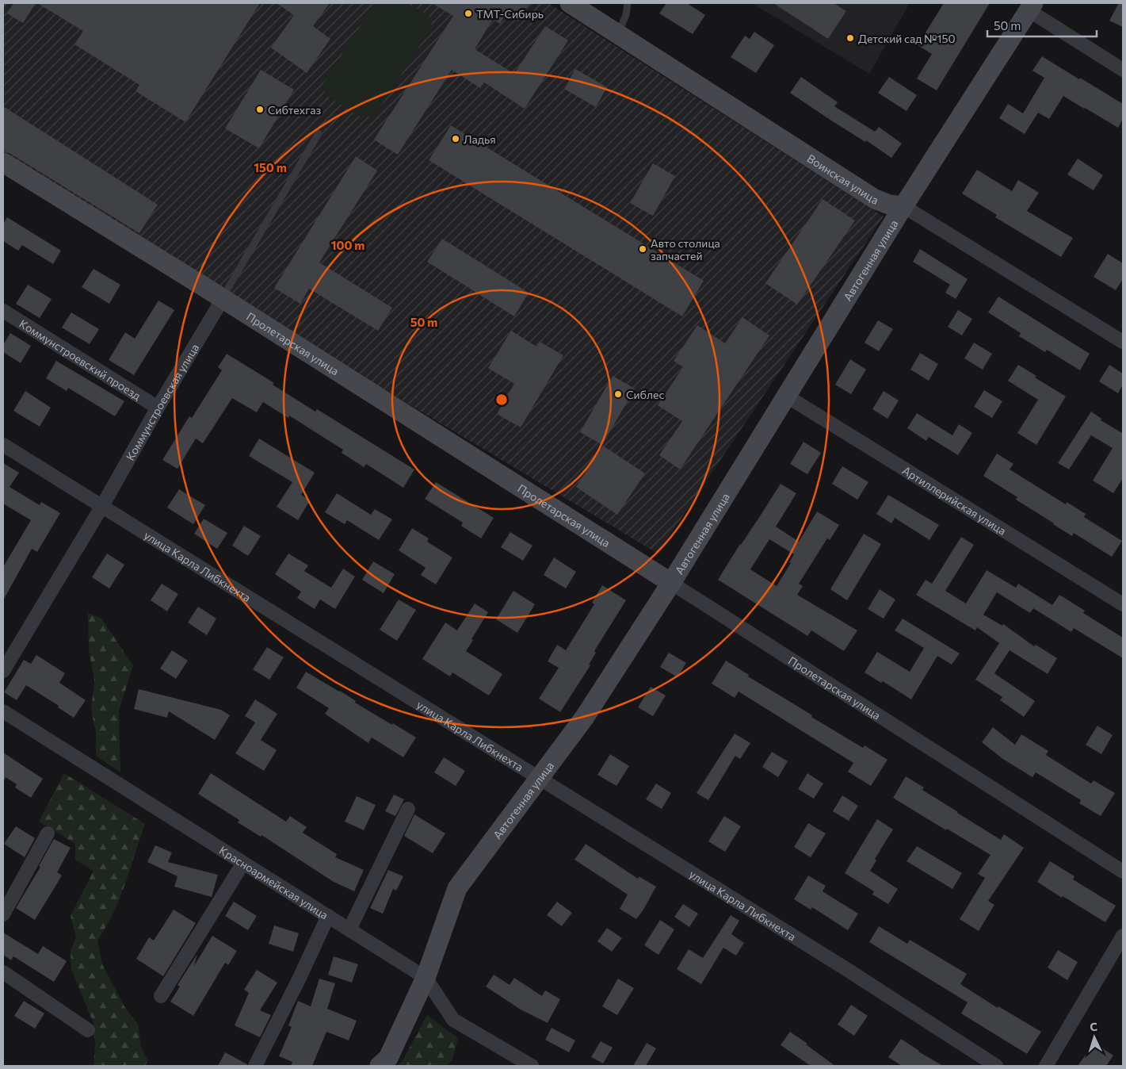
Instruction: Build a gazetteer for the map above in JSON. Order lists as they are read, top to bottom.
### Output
{
  "streets": {
    "street": [
      "Воинская улица",
      "Автогенная улица",
      "Пролетарская улица",
      "Коммунстроевский проезд",
      "Коммунстроевская улица",
      "Артиллерийская улица",
      "улица Карла Либкнехта",
      "Красноармейская улица"
    ]
  },
  "crossings": [
    ["Воинская улица", "Автогенная улица"],
    ["Автогенная улица", "Пролетарская улица"],
    ["Автогенная улица", "Артиллерийская улица"],
    ["Автогенная улица", "улица Карла Либкнехта"],
    ["Автогенная улица", "Красноармейская улица"],
    ["Пролетарская улица", "Коммунстроевская улица"],
    ["Коммунстроевский проезд", "Коммунстроевская улица"],
    ["Коммунстроевская улица", "улица Карла Либкнехта"]
  ],
  "places": [
    "ТМТ-Сибирь",
    "Детский сад №150",
    "Сибтехгаз",
    "Ладья",
    "Авто столица запчастей",
    "Сиблес"
  ],
  "scale_bar": "50 m",
  "north": "top",
  "rings": ["150 m", "100 m", "50 m"]
}
